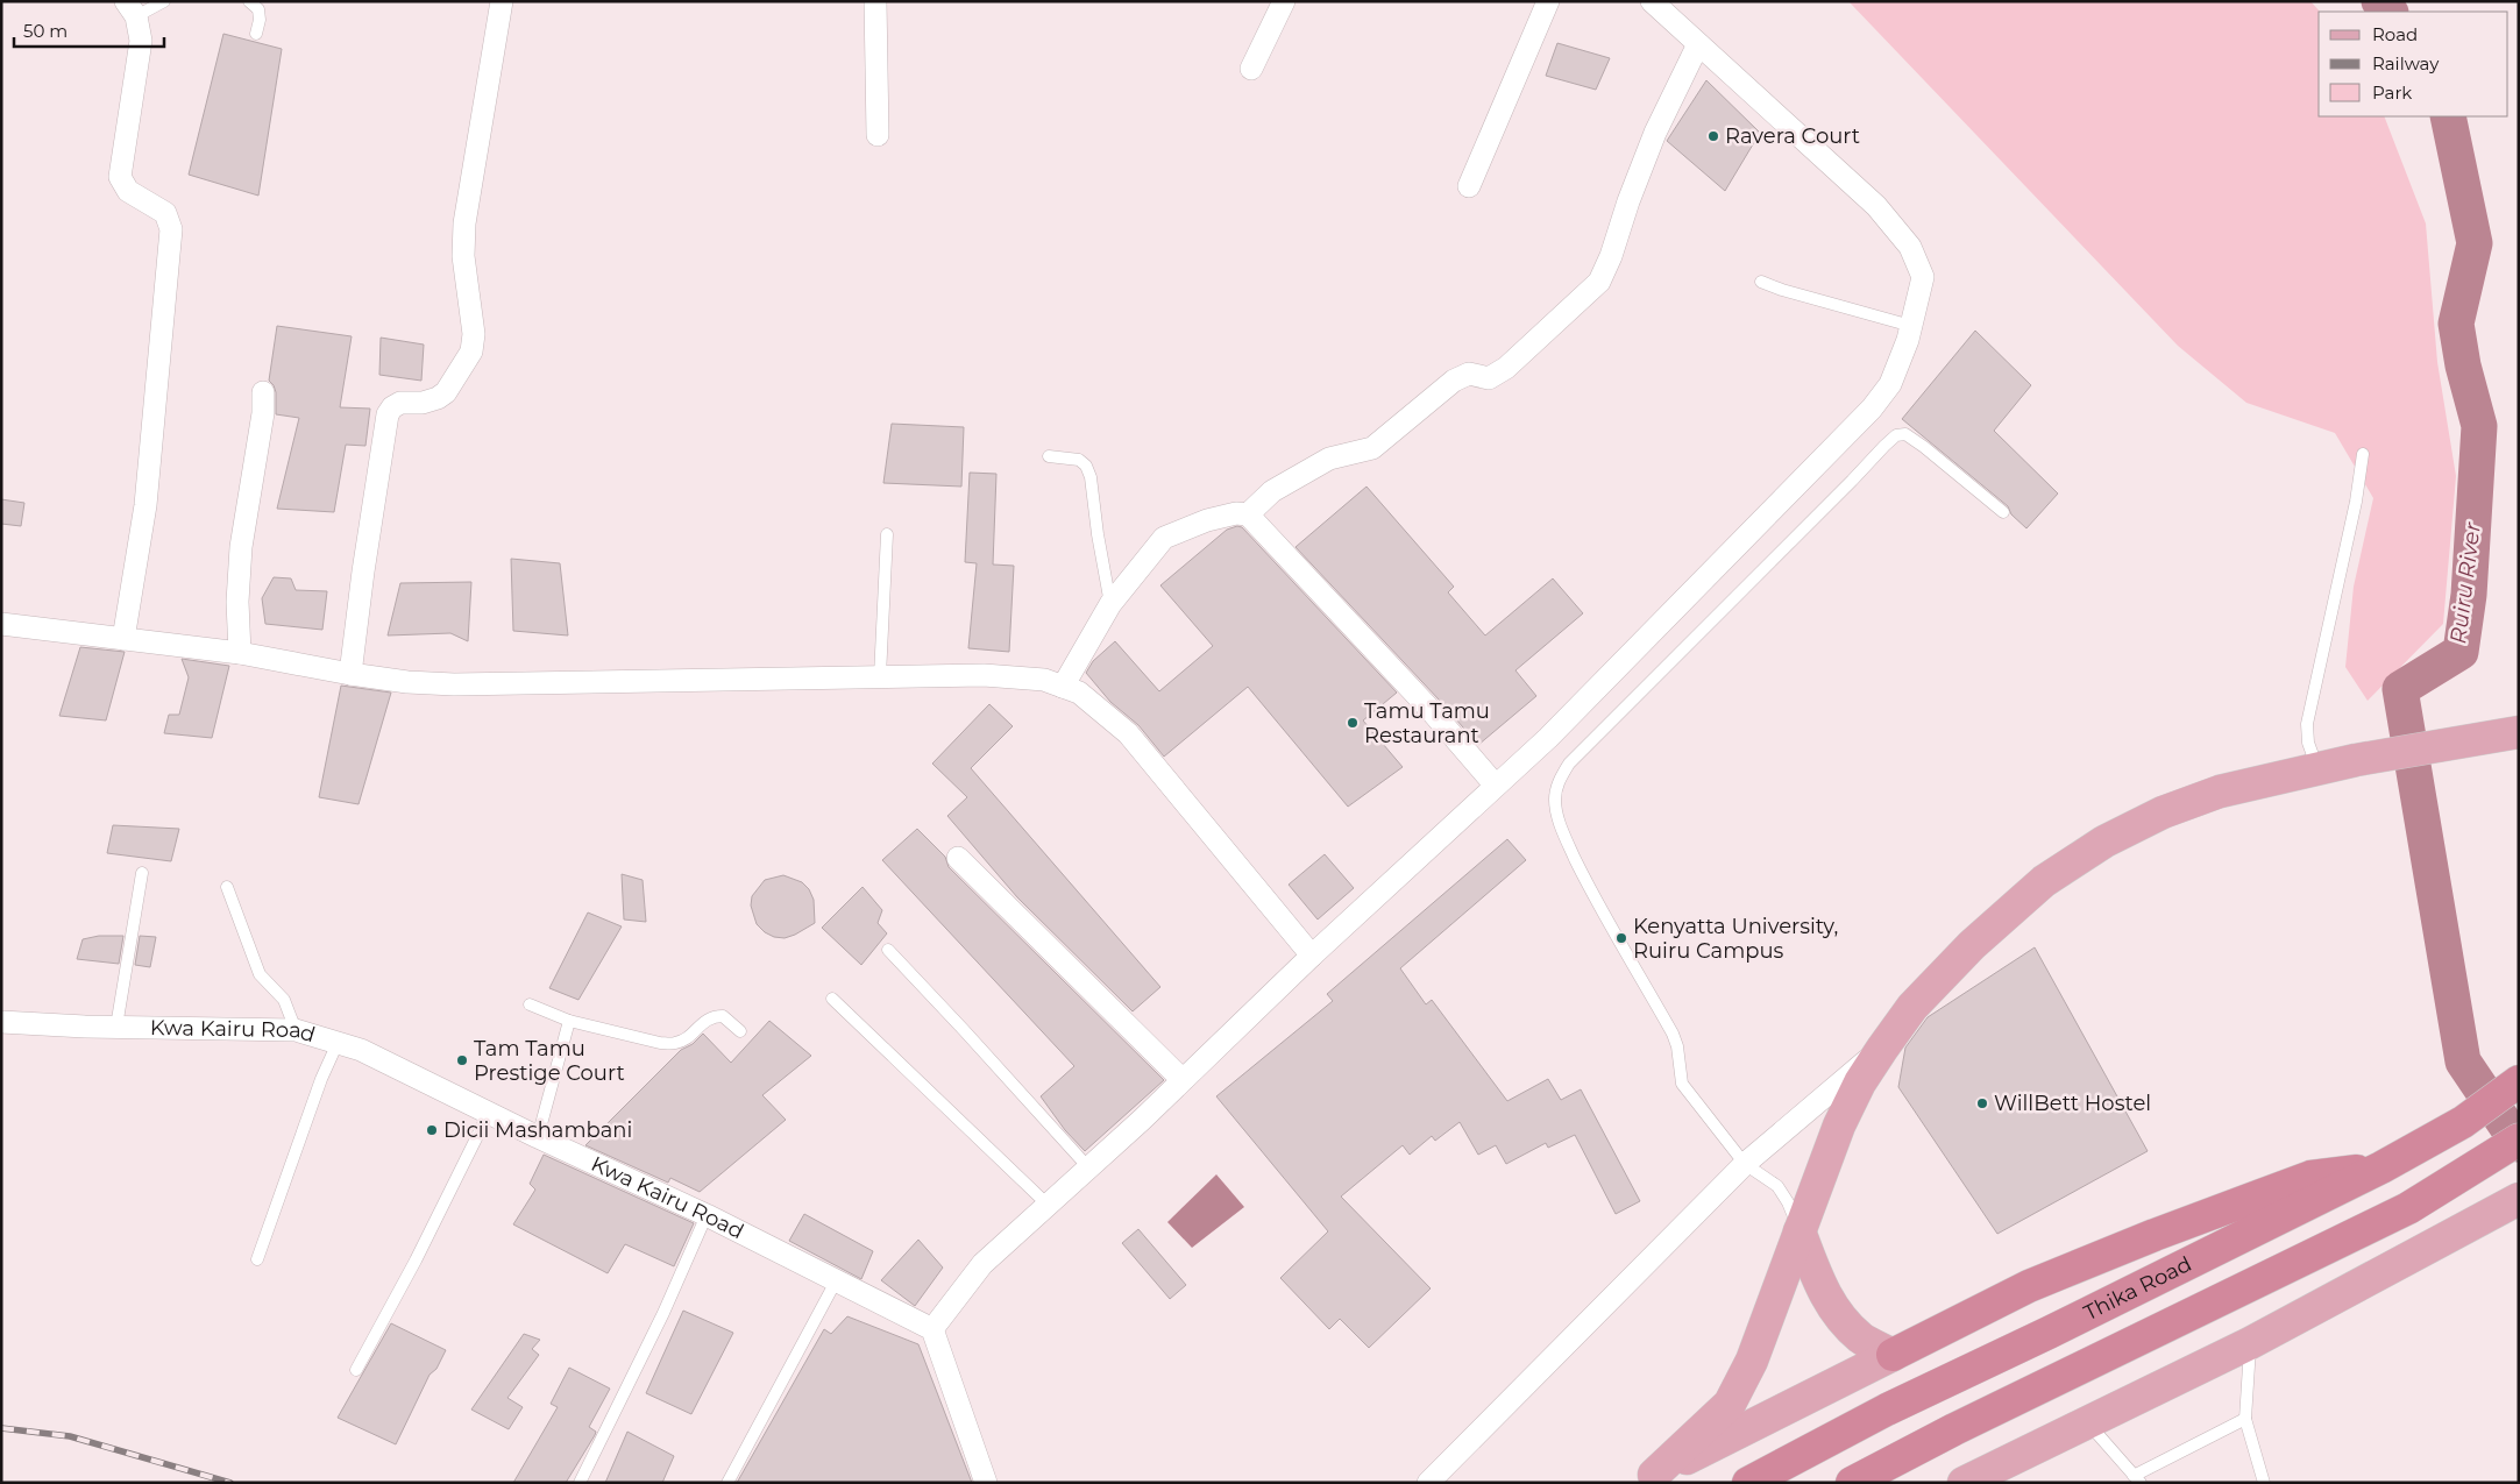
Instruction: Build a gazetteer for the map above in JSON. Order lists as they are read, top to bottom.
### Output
{
  "streets": {
    "highway": ["Thika Road"],
    "street": ["Kwa Kairu Road"]
  },
  "water": ["Ruiru River"],
  "places": [
    "Ravera Court",
    "Tamu Tamu Restaurant",
    "Kenyatta University, Ruiru Campus",
    "Tam Tamu Prestige Court",
    "WillBett Hostel",
    "Dicii Mashambani"
  ],
  "legend": ["Road", "Railway", "Park"],
  "scale_bar": "50 m"
}
